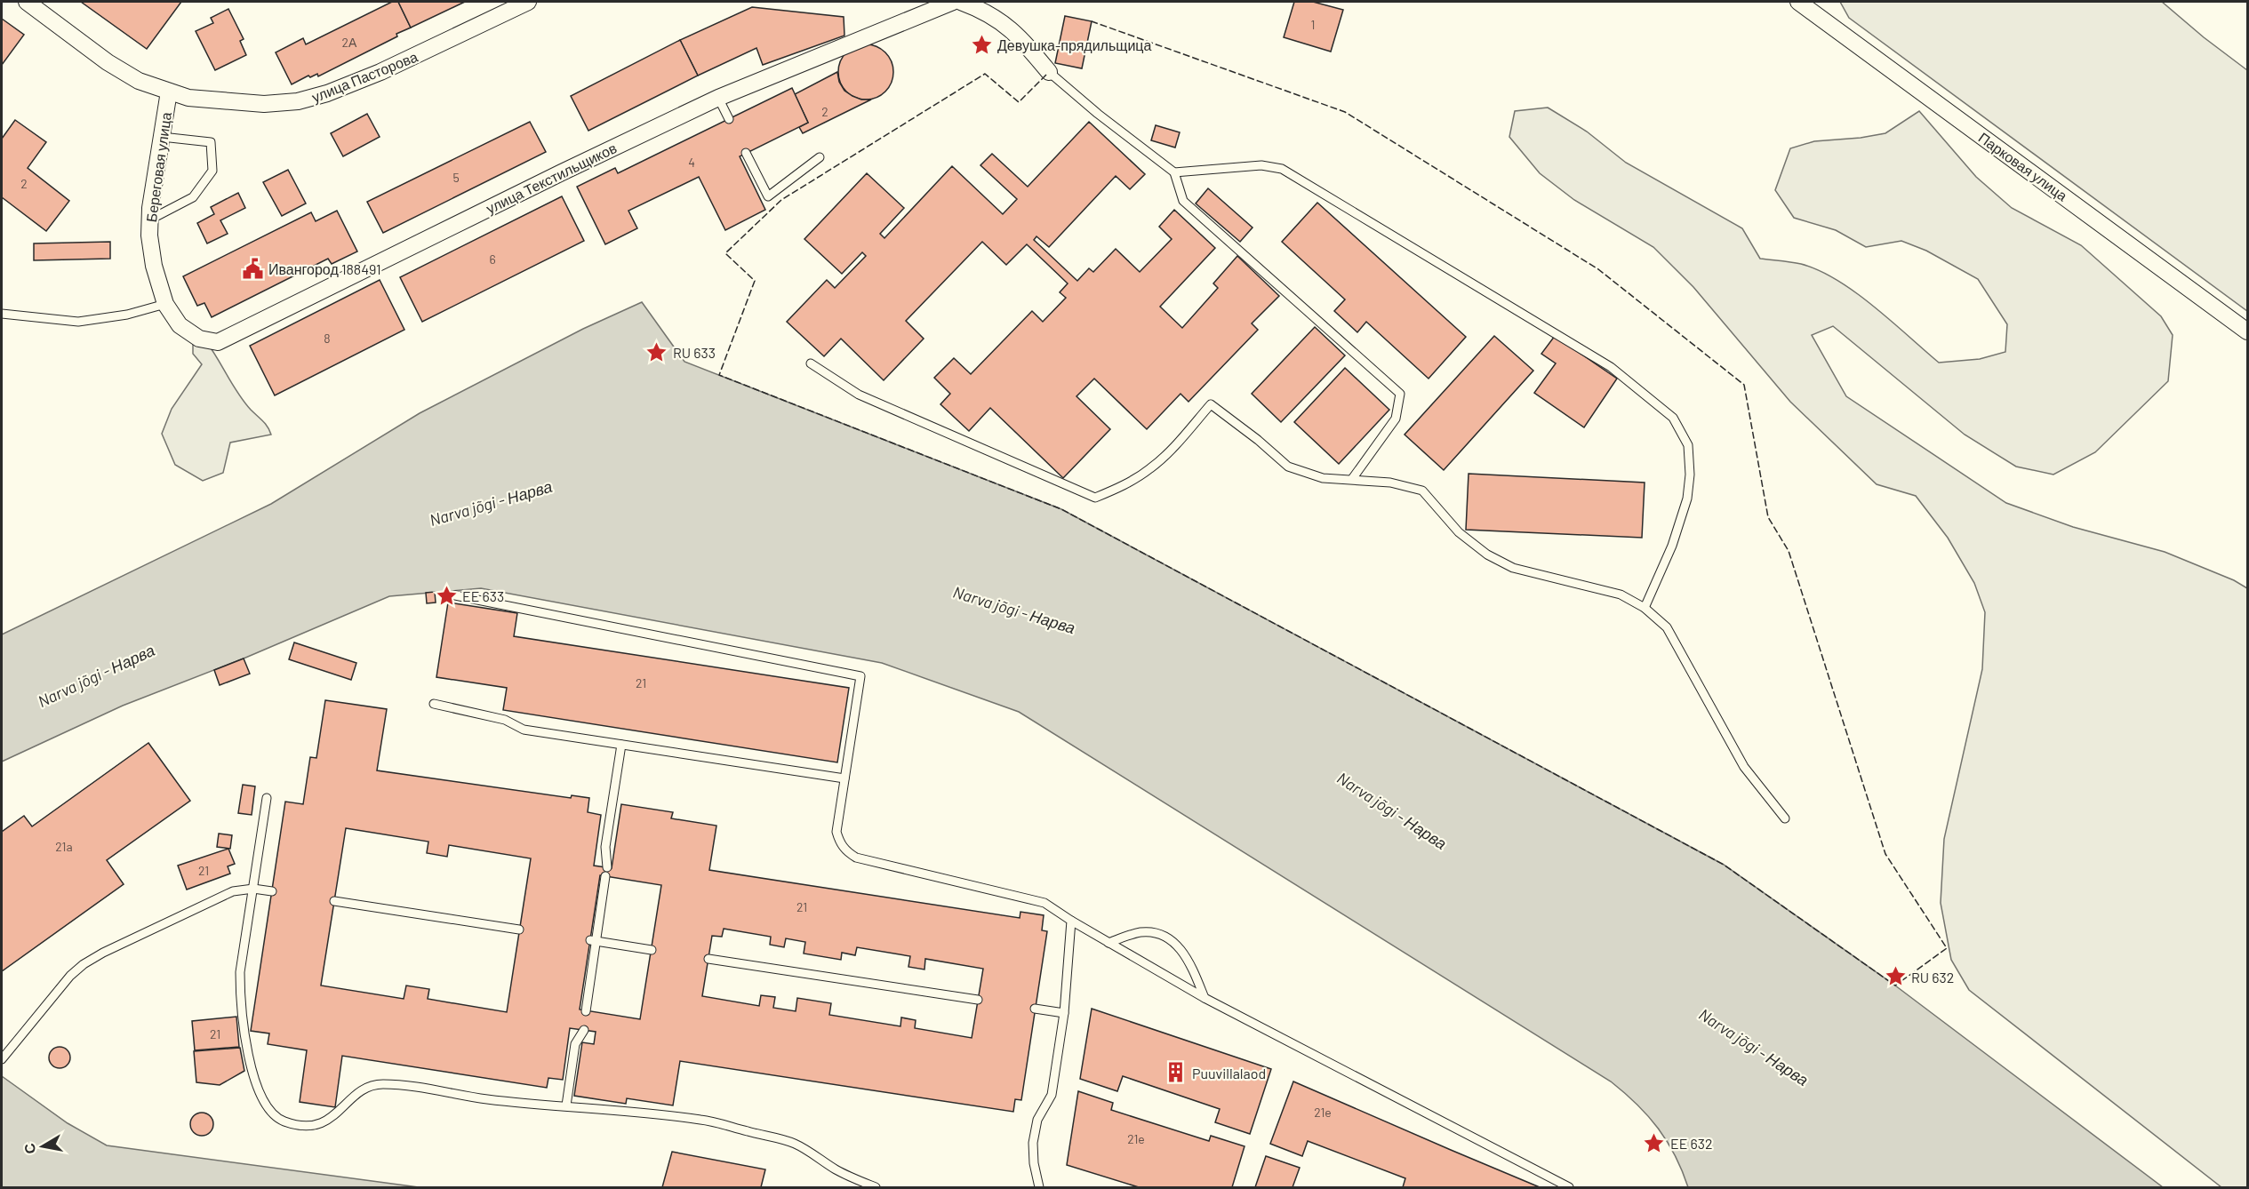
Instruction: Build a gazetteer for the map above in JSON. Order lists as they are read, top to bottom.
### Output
{
  "streets": {
    "street": [
      "улица Пасторова",
      "Парковая улица",
      "Береговая улица",
      "улица Текстильщиков"
    ]
  },
  "crossings": [
    ["улица Пасторова", "Береговая улица"],
    ["Береговая улица", "улица Текстильщиков"]
  ],
  "water": ["Narva jõgi - Нарва"],
  "places": {
    "place": [
      "Девушка-прядильщица",
      "RU 633",
      "EE 633",
      "RU 632",
      "EE 632"
    ],
    "public building": ["Ивангород 188491"],
    "building": ["Puuvillalaod"]
  },
  "house_numbers": [
    "1",
    "2А",
    "2",
    "4",
    "5",
    "2",
    "6",
    "8",
    "21",
    "21a",
    "21",
    "21",
    "21",
    "21e",
    "21e"
  ],
  "north": "left"
}
